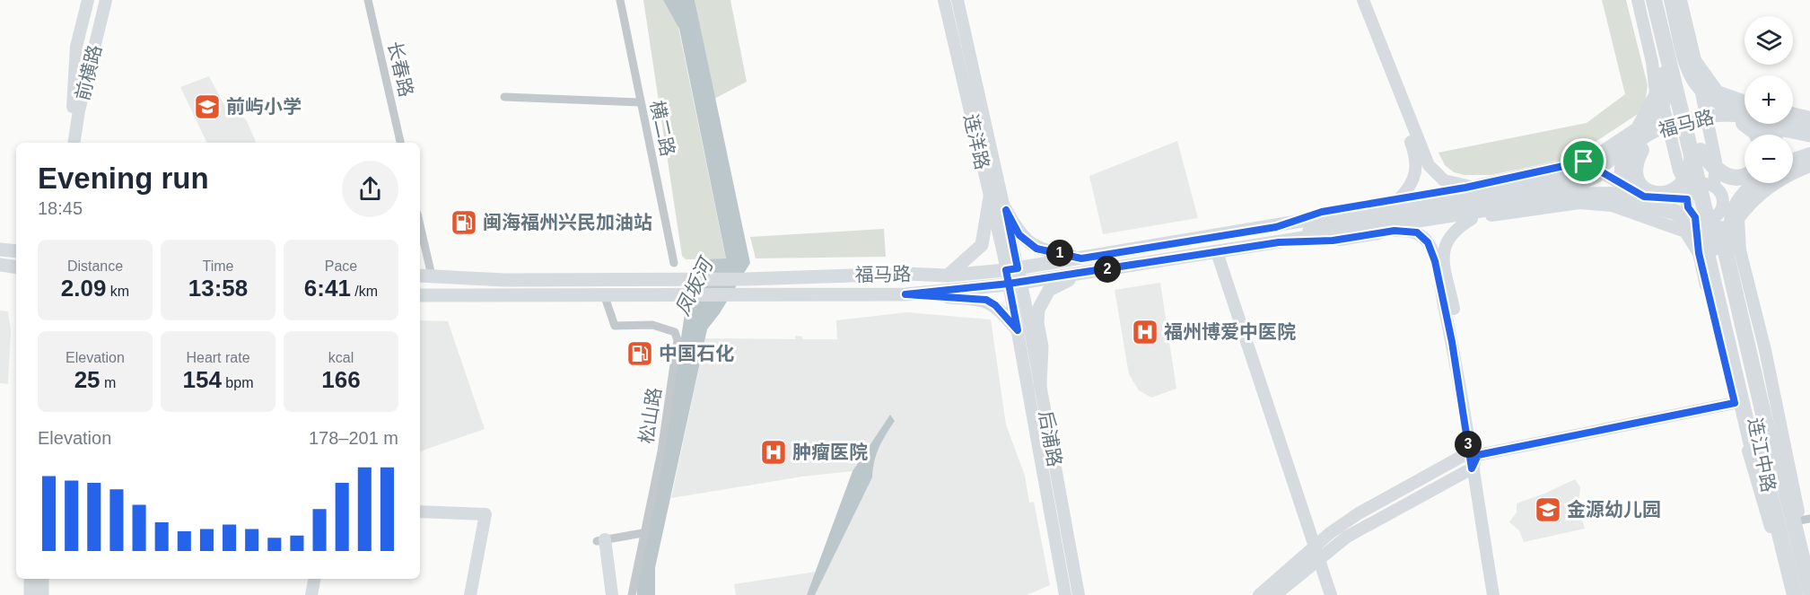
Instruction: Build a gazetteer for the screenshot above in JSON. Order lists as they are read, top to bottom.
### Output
{
  "streets": {
    "highway": ["连江中路"],
    "main road": [
      "前横路",
      "福马路",
      "连洋路",
      "后浦路"
    ],
    "street": ["长春路", "横二路", "松山路"]
  },
  "crossings": [
    ["福马路", "连洋路"],
    ["福马路", "松山路"],
    ["福马路", "后浦路"],
    ["连洋路", "后浦路"]
  ],
  "water": ["凤坂河"],
  "places": {
    "school or university": ["前屿小学", "金源幼儿园"],
    "fuel station": ["闽海福州兴民加油站", "中国石化"],
    "hospital": ["福州博爱中医院", "肿瘤医院"]
  },
  "page": {
    "map_buttons": ["+", "−"],
    "heading": ["Evening run", "18:45"],
    "stats": [
      ["Distance", "2.09 km"],
      ["Time", "13:58"],
      ["Pace", "6:41 /km"],
      ["Elevation", "25 m"],
      ["Heart rate", "154 bpm"],
      ["kcal", "166"]
    ],
    "pins": ["1", "2", "3"],
    "chart": ["Elevation", "178–201 m"]
  }
}
